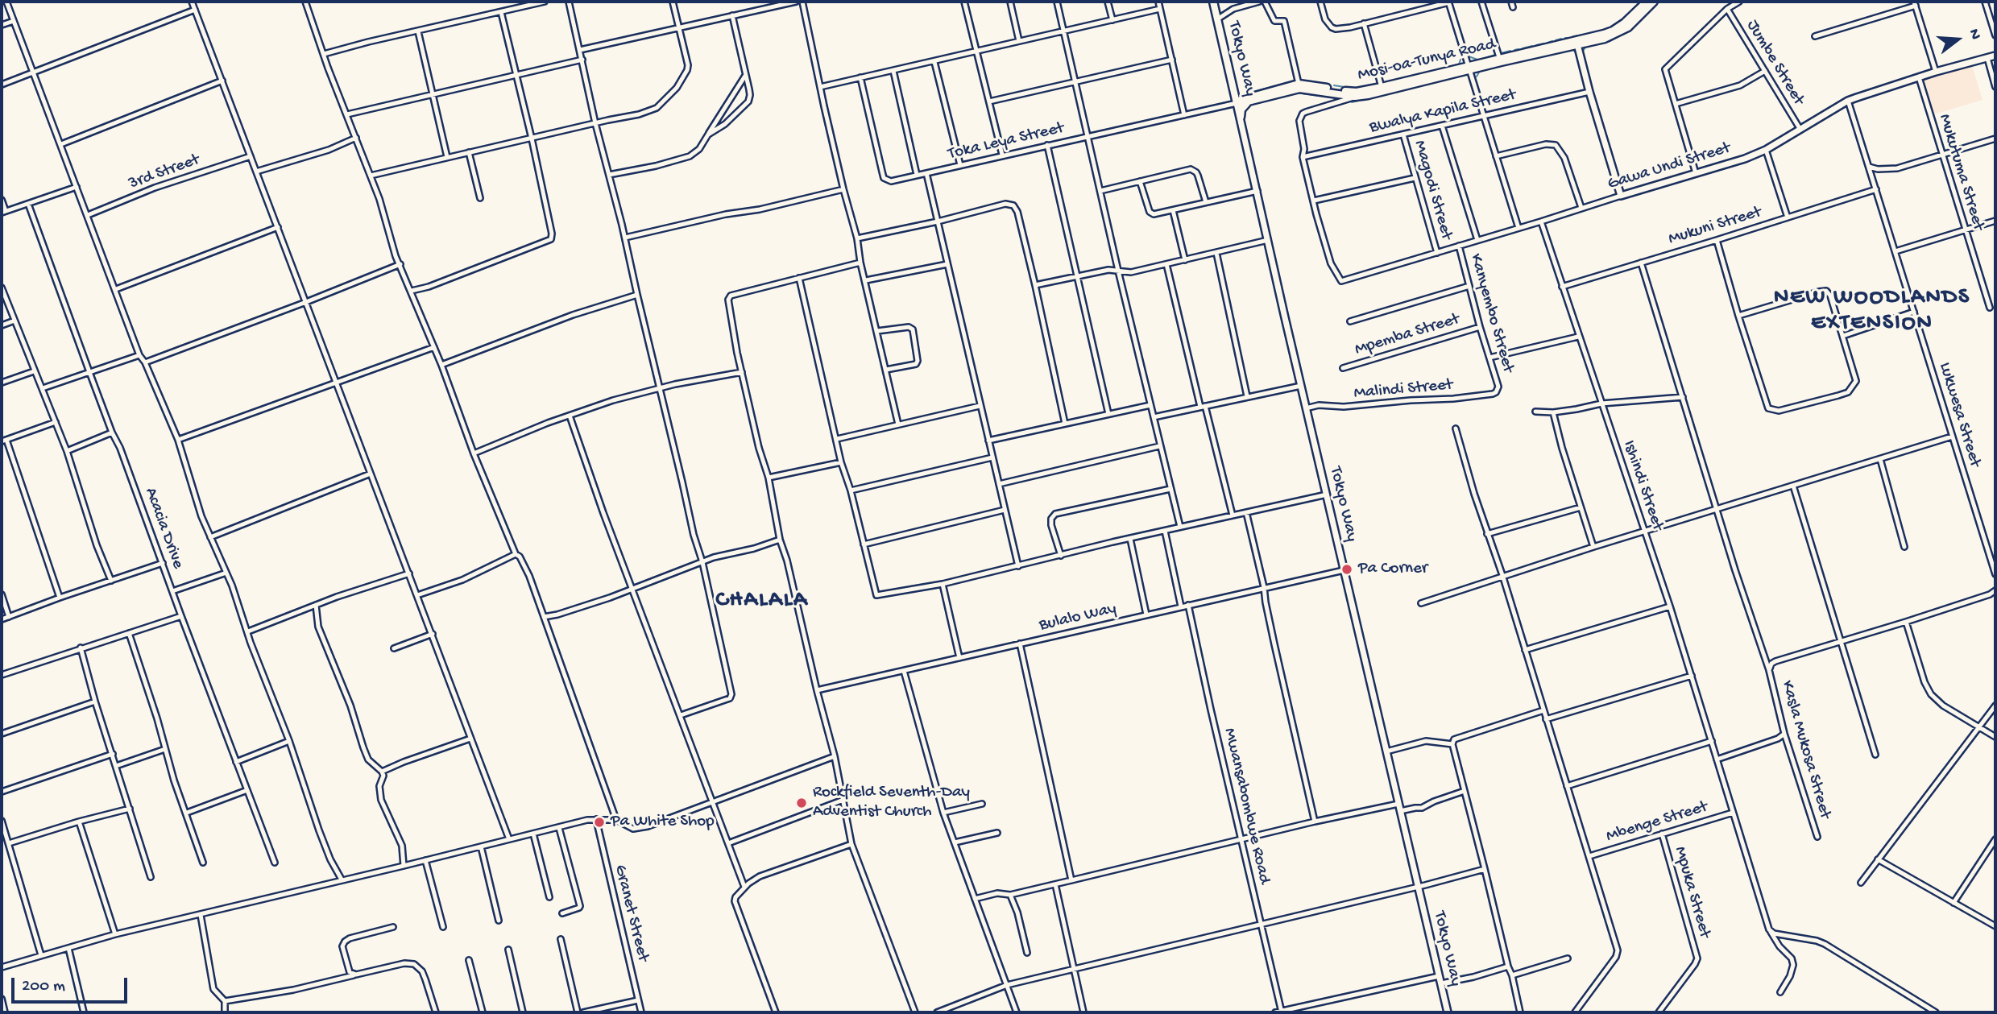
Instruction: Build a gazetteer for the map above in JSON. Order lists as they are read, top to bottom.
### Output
{
  "streets": {
    "main road": ["Tokyo Way", "Mosi-oa-Tunya Road"],
    "street": [
      "Jumbe Street",
      "Bwalya Kapila Street",
      "Toka Leya Street",
      "Gawa Undi Street",
      "3rd Street",
      "Mukutuma Street",
      "Magodi Street",
      "Mukuni Street",
      "Kanyembo Street",
      "Mpemba Street",
      "Malindi Street",
      "Lukwesa Street",
      "Ishindi Street",
      "Acacia Drive",
      "Bulalo Way",
      "Kasla Mukosa Street",
      "Mwansabombwe Road",
      "Mbenge Street",
      "Mpuka Street",
      "Granet Street"
    ]
  },
  "crossings": [
    ["Tokyo Way", "Mosi-oa-Tunya Road"],
    ["Tokyo Way", "Toka Leya Street"],
    ["Tokyo Way", "Malindi Street"],
    ["Tokyo Way", "Bulalo Way"],
    ["Mosi-oa-Tunya Road", "Toka Leya Street"],
    ["Jumbe Street", "Gawa Undi Street"],
    ["Bwalya Kapila Street", "Magodi Street"],
    ["Gawa Undi Street", "Mukutuma Street"],
    ["Gawa Undi Street", "Magodi Street"],
    ["Gawa Undi Street", "Kanyembo Street"],
    ["Gawa Undi Street", "Lukwesa Street"],
    ["Gawa Undi Street", "Ishindi Street"],
    ["Mukuni Street", "Lukwesa Street"],
    ["Mukuni Street", "Ishindi Street"],
    ["Mukuni Street", "Kasla Mukosa Street"],
    ["Kanyembo Street", "Mpemba Street"],
    ["Kanyembo Street", "Malindi Street"],
    ["Ishindi Street", "Mbenge Street"],
    ["Bulalo Way", "Mwansabombwe Road"],
    ["Mbenge Street", "Mpuka Street"]
  ],
  "districts": ["NEW WOODLANDS EXTENSION", "CHALALA"],
  "places": ["Pa Corner", "Rockfield Seventh-Day Adventist Church", "Pa White Shop"],
  "scale_bar": "200 m",
  "north": "right"
}
